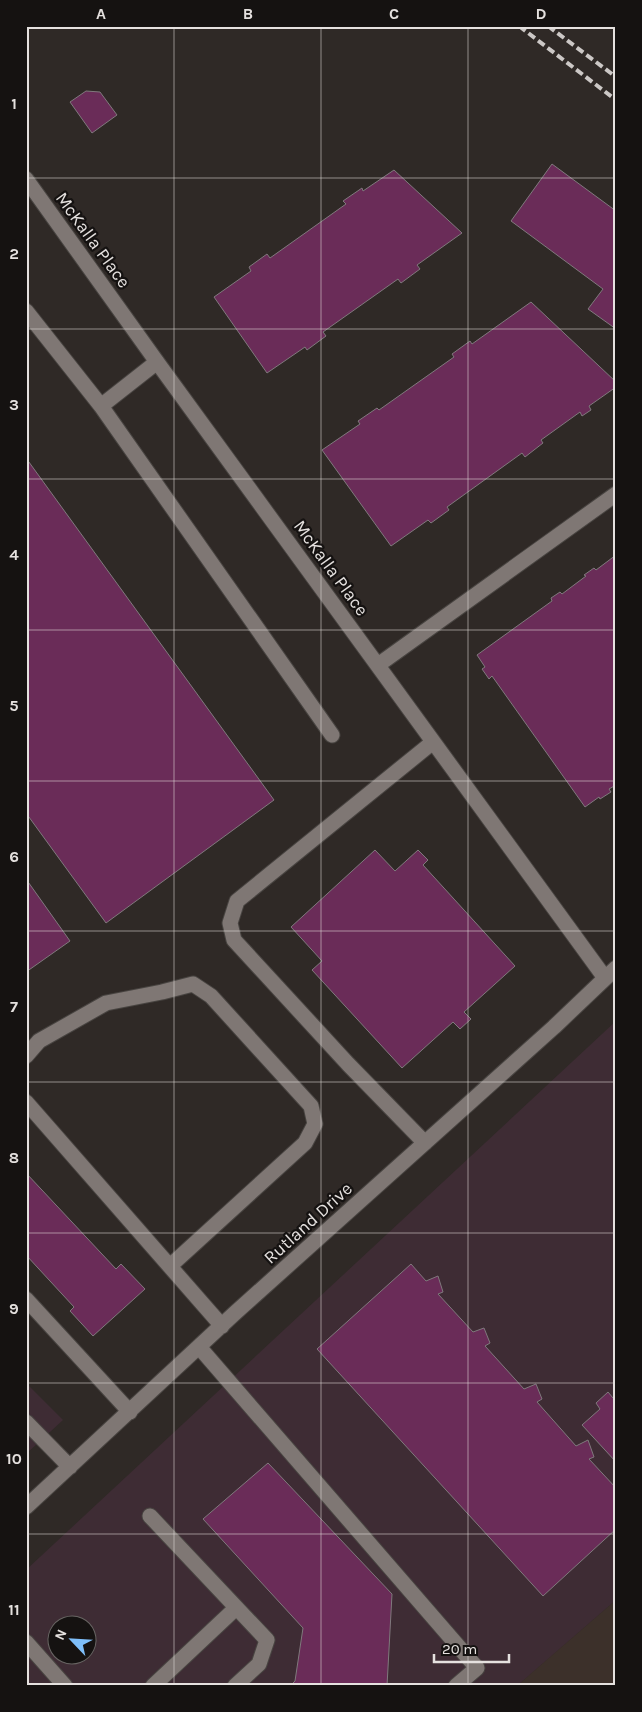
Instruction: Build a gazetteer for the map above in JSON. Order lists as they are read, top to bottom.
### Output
{
  "streets": {
    "street": ["McKalla Place", "Rutland Drive"]
  },
  "crossings": [
    ["McKalla Place", "Rutland Drive"]
  ],
  "scale_bar": "20 m",
  "north": "top left",
  "grid": {
    "columns": [
      "A",
      "B",
      "C",
      "D"
    ],
    "rows": [
      "1",
      "2",
      "3",
      "4",
      "5",
      "6",
      "7",
      "8",
      "9",
      "10",
      "11"
    ]
  }
}
